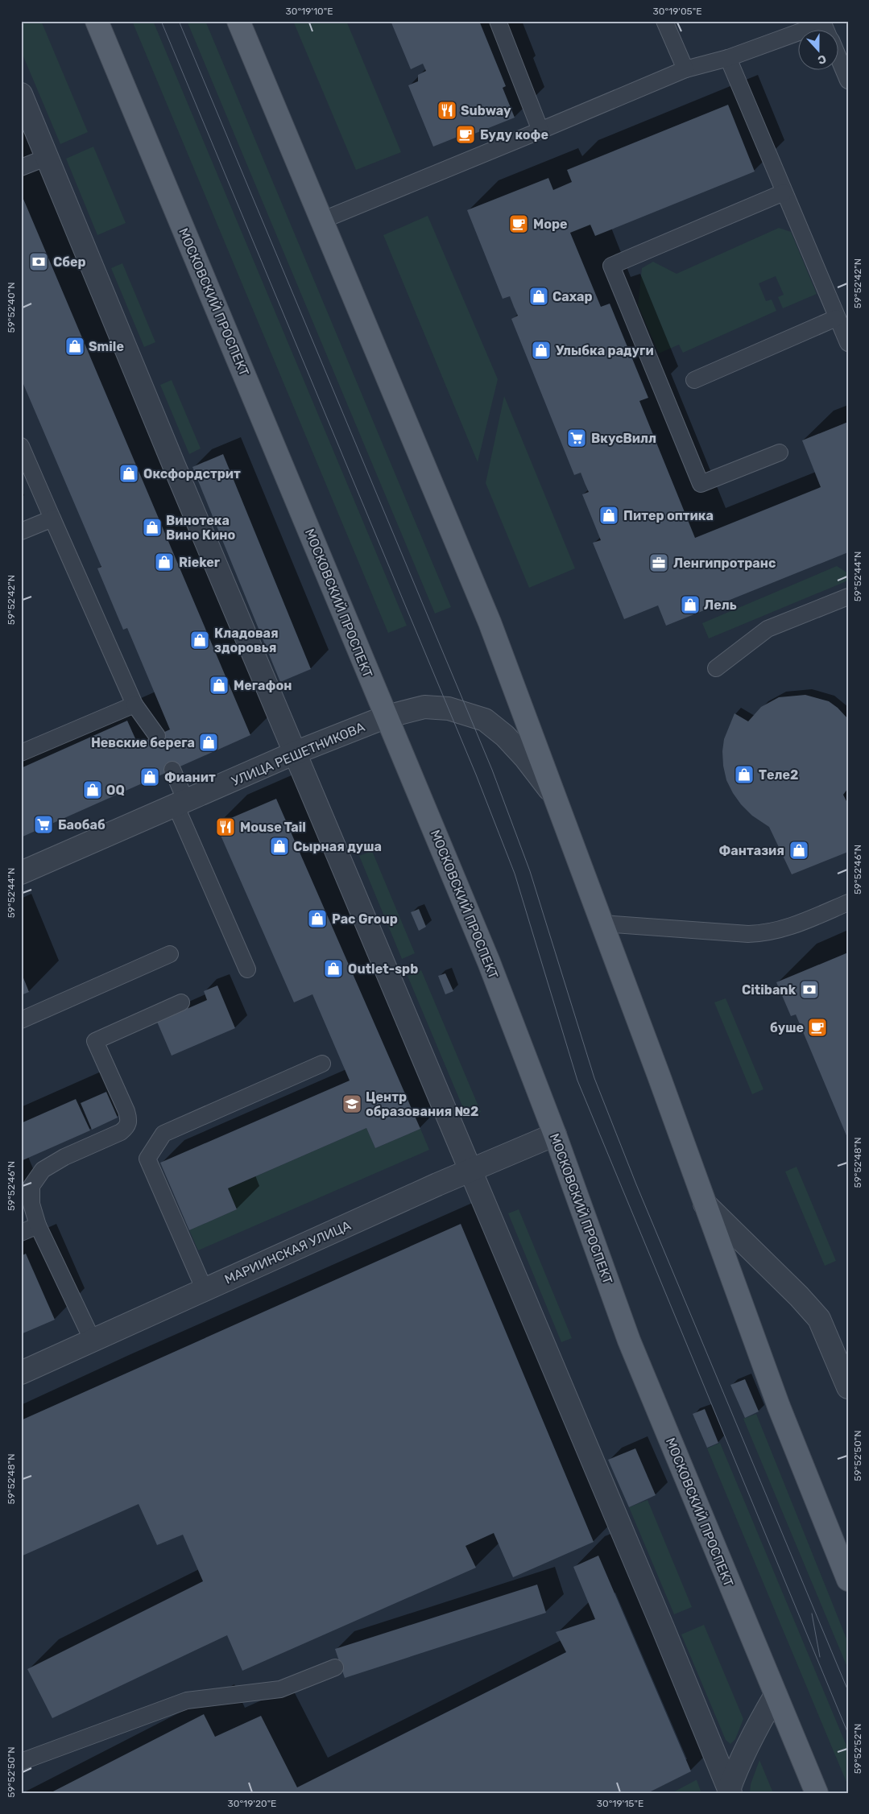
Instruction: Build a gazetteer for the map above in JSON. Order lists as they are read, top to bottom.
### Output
{
  "streets": {
    "main road": ["МОСКОВСКИЙ ПРОСПЕКТ"],
    "street": ["УЛИЦА РЕШЕТНИКОВА", "МАРИИНСКАЯ УЛИЦА"]
  },
  "crossings": [
    ["МОСКОВСКИЙ ПРОСПЕКТ", "УЛИЦА РЕШЕТНИКОВА"],
    ["МОСКОВСКИЙ ПРОСПЕКТ", "МАРИИНСКАЯ УЛИЦА"]
  ],
  "places": {
    "restaurant": ["Subway", "Mouse Tail"],
    "cafe": ["Буду кофе", "Море", "буше"],
    "bank": ["Сбер", "Citibank"],
    "shop": [
      "Сахар",
      "Smile",
      "Улыбка радуги",
      "Оксфордстрит",
      "Питер оптика",
      "Винотека Вино Кино",
      "Rieker",
      "Лель",
      "Кладовая здоровья",
      "Мегафон",
      "Невские берега",
      "Теле2",
      "Фианит",
      "OQ",
      "Сырная душа",
      "Фантазия",
      "Pac Group",
      "Outlet-spb"
    ],
    "supermarket": ["ВкусВилл", "Баобаб"],
    "office": ["Ленгипротранс"],
    "school or university": ["Центр образования №2"]
  },
  "north": "bottom",
  "coordinates": [
    "30°19'10\"E",
    "30°19'05\"E",
    "59°52'42\"N",
    "59°52'40\"N",
    "59°52'44\"N",
    "59°52'46\"N",
    "59°52'48\"N",
    "59°52'50\"N",
    "59°52'52\"N",
    "30°19'20\"E",
    "30°19'15\"E"
  ]
}
